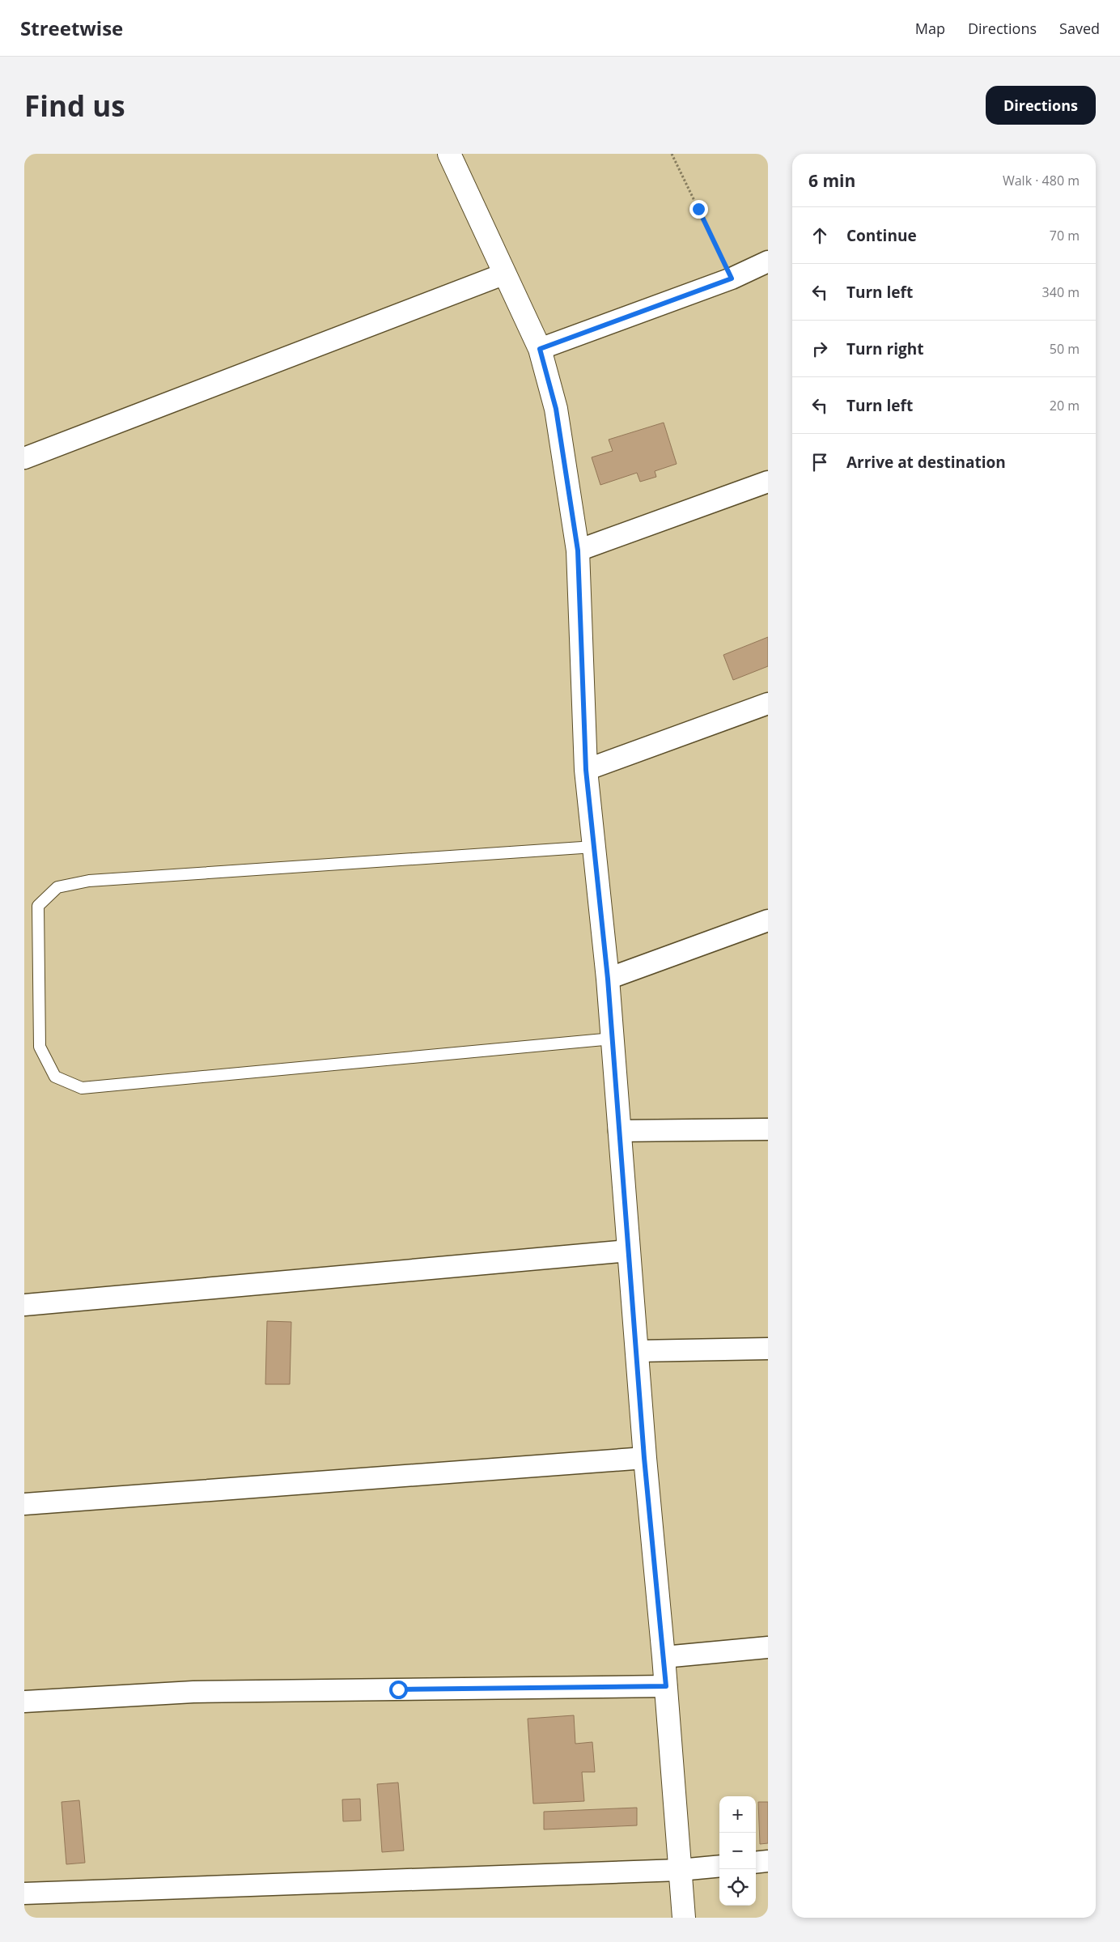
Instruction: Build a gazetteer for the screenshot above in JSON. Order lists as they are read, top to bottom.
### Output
{
  "page": {
    "header": "Streetwise",
    "nav": ["Map", "Directions", "Saved"],
    "buttons": "Directions",
    "title": "Find us",
    "heading": ["6 min", "Walk · 480 m"],
    "list": [
      ["Continue", "70 m"],
      ["Turn left", "340 m"],
      ["Turn right", "50 m"],
      ["Turn left", "20 m"],
      "Arrive at destination"
    ],
    "map_buttons": ["+", "−"]
  }
}
